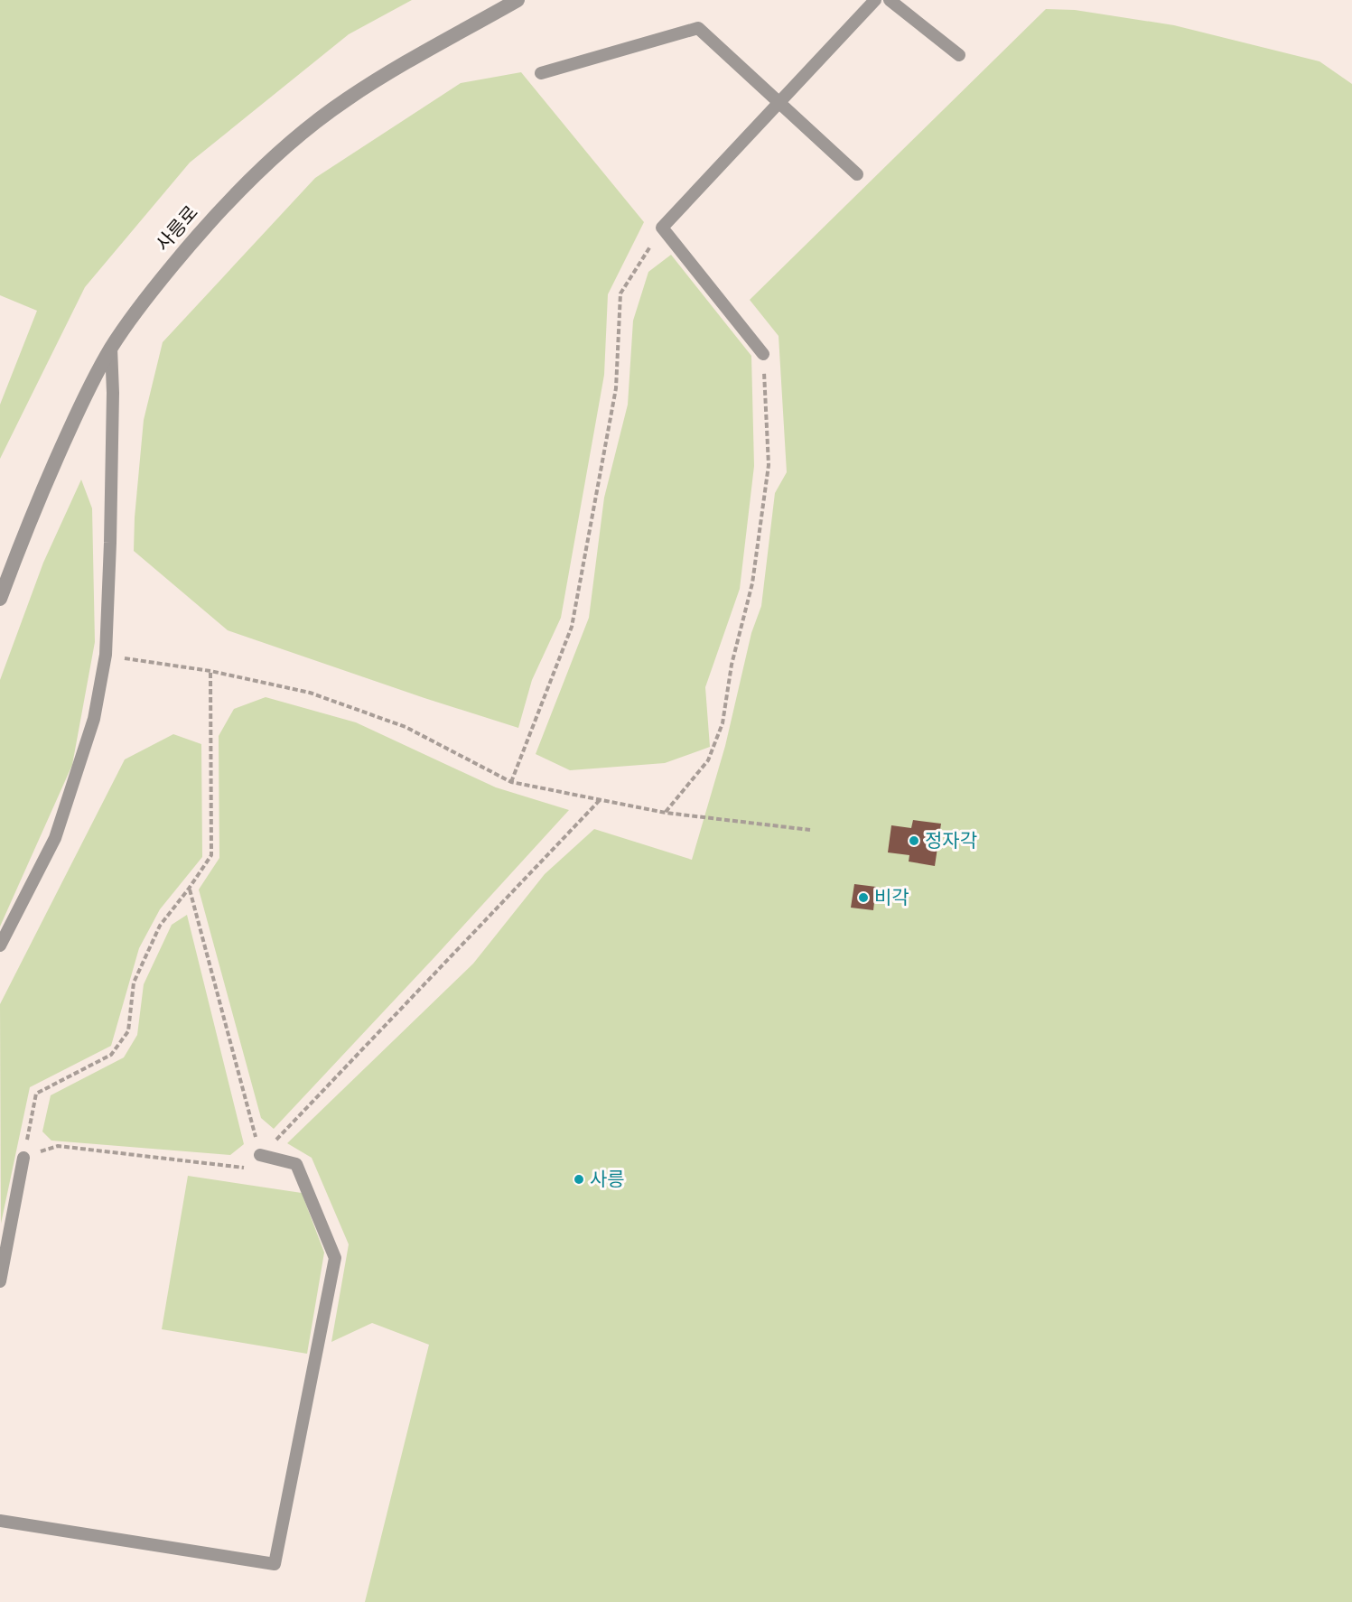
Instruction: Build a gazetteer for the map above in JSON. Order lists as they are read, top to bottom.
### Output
{
  "streets": {
    "street": ["사릉로"]
  },
  "places": ["정자각", "비각", "사릉"]
}
